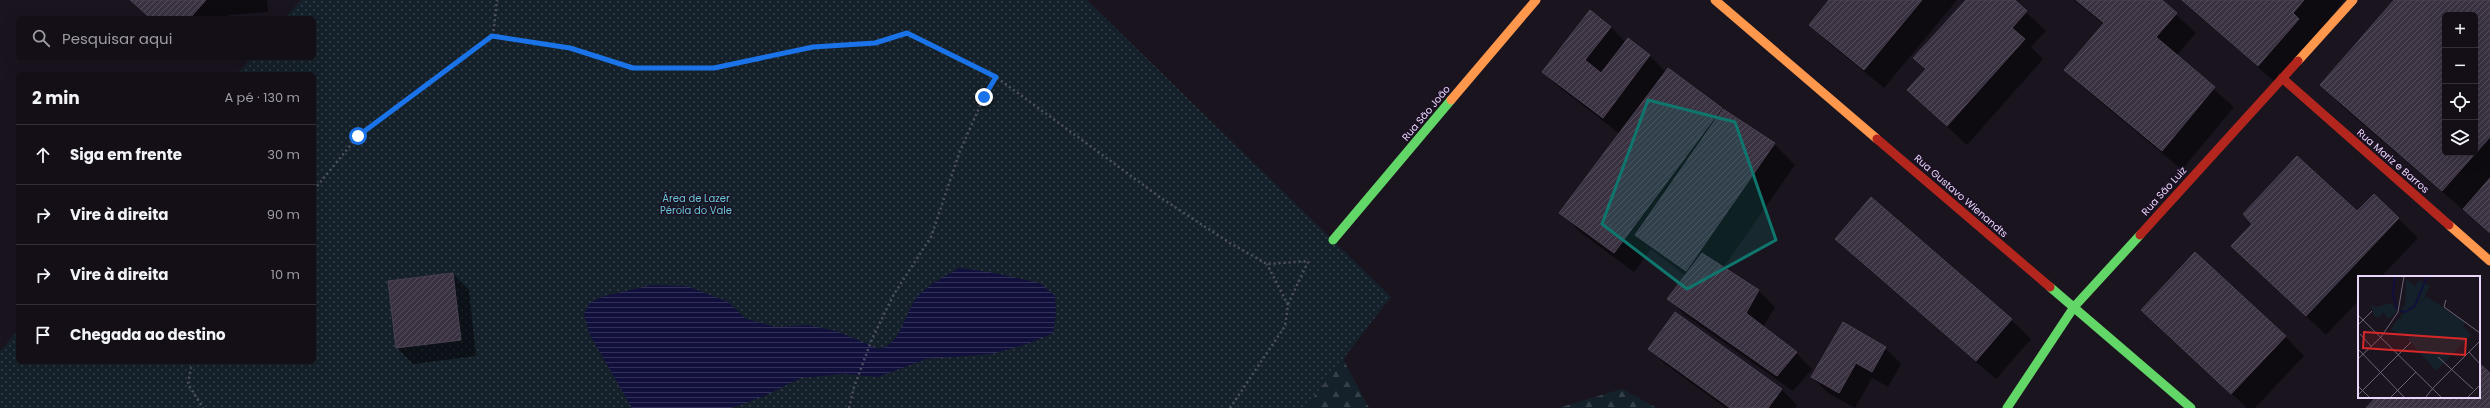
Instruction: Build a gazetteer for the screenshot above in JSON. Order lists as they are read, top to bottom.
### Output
{
  "streets": {
    "street": [
      "Rua São João",
      "Rua Mariz e Barros",
      "Rua São Luiz",
      "Rua Gustavo Wienandts"
    ]
  },
  "crossings": [
    ["Rua Mariz e Barros", "Rua São Luiz"],
    ["Rua São Luiz", "Rua Gustavo Wienandts"]
  ],
  "parks": ["Área de Lazer Pérola do Vale"],
  "page": {
    "map_buttons": ["+", "−"],
    "search": "Pesquisar aqui",
    "heading": ["2 min", "A pé · 130 m"],
    "list": [
      ["Siga em frente", "30 m"],
      ["Vire à direita", "90 m"],
      ["Vire à direita", "10 m"],
      "Chegada ao destino"
    ]
  }
}
